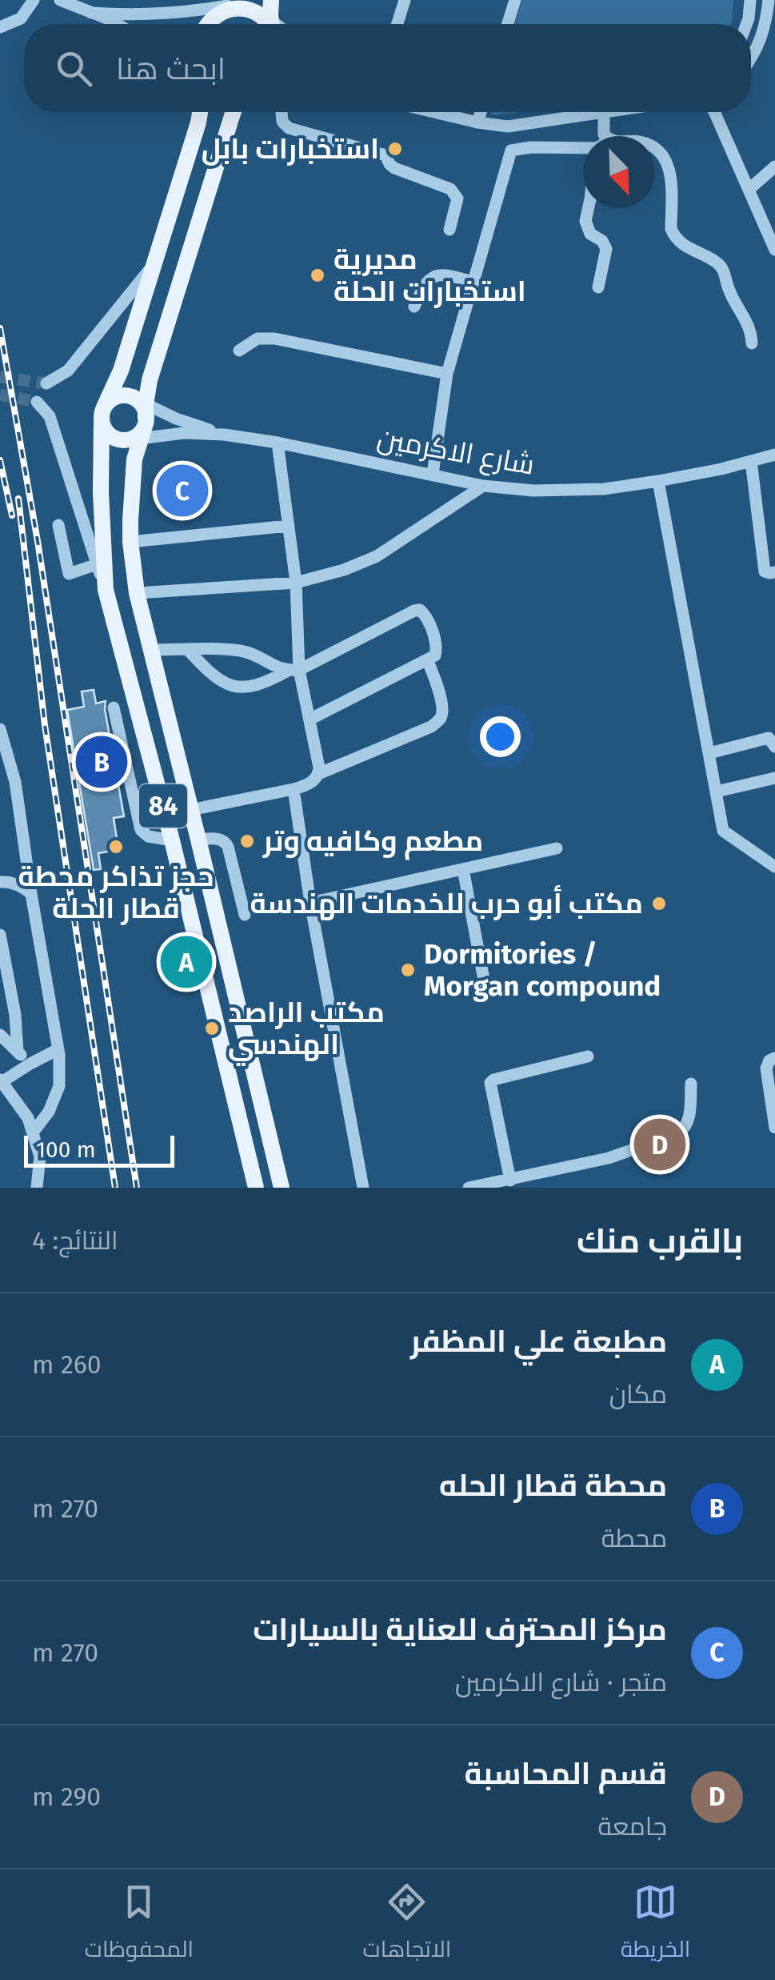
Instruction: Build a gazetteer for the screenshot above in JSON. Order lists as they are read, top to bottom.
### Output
{
  "streets": {
    "main road": ["84"],
    "street": ["شارع الاكرمين"]
  },
  "crossings": [
    ["شارع الاكرمين", "84"]
  ],
  "places": [
    "استخبارات بابل",
    "مديرية استخبارات الحلة",
    "مطعم وكافيه وتر",
    "حجز تذاكر محطة قطار الحلة",
    "مكتب أبو حرب للخدمات الهندسة",
    "Dormitories / Morgan compound",
    "مكتب الراصد الهندسي"
  ],
  "scale_bar": "100 m",
  "north": "bottom right",
  "page": {
    "search": "ابحث هنا",
    "pins": [
      "C",
      "B",
      "A",
      "D"
    ],
    "scale": "100 m",
    "heading": ["بالقرب منك", "النتائج: 4"],
    "list": [
      {
        "mark": "A",
        "name": "مطبعة علي المظفر",
        "note": "مكان",
        "value": "260 m"
      },
      {
        "mark": "B",
        "name": "محطة قطار الحله",
        "note": "محطة",
        "value": "270 m"
      },
      {
        "mark": "C",
        "name": "مركز المحترف للعناية بالسيارات",
        "note": "متجر · شارع الاكرمين",
        "value": "270 m"
      },
      {
        "mark": "D",
        "name": "قسم المحاسبة",
        "note": "جامعة",
        "value": "290 m"
      }
    ],
    "nav": ["الخريطة", "الاتجاهات", "المحفوظات"]
  }
}
